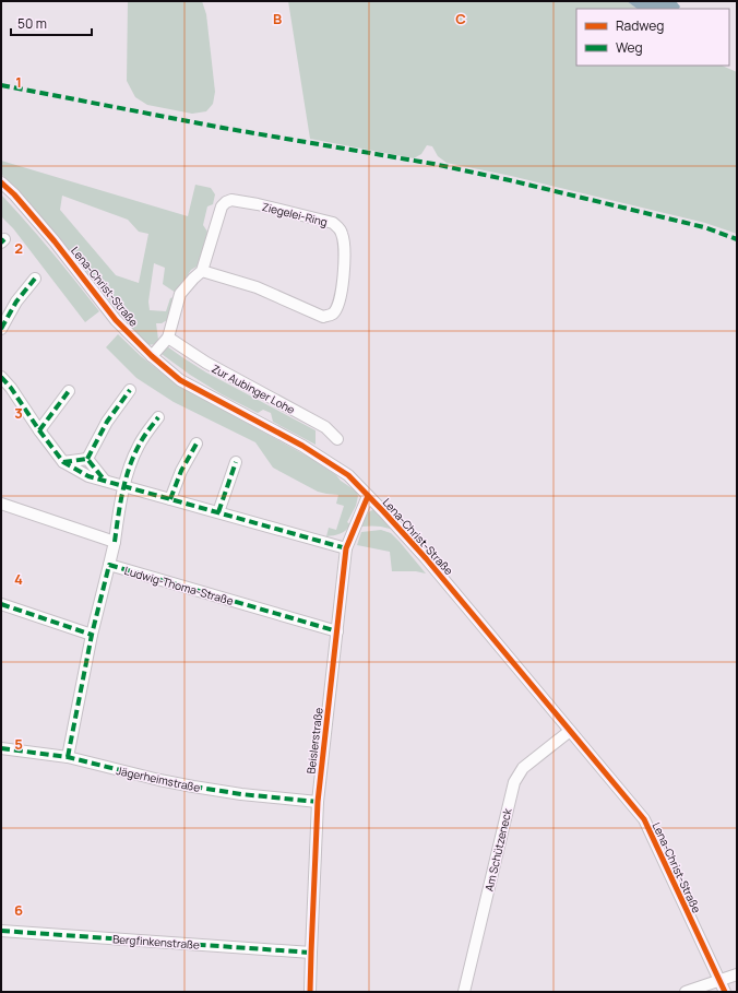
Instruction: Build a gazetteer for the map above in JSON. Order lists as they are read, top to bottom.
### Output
{
  "streets": {
    "street": [
      "Ziegelei-Ring",
      "Lena-Christ-Straße",
      "Zur Aubinger Lohe",
      "Ludwig-Thoma-Straße",
      "Beislerstraße",
      "Jägerheimstraße",
      "Am Schützeneck",
      "Bergfinkenstraße"
    ]
  },
  "crossings": [
    ["Ziegelei-Ring", "Lena-Christ-Straße"],
    ["Ziegelei-Ring", "Zur Aubinger Lohe"],
    ["Lena-Christ-Straße", "Beislerstraße"],
    ["Lena-Christ-Straße", "Am Schützeneck"],
    ["Ludwig-Thoma-Straße", "Beislerstraße"],
    ["Ludwig-Thoma-Straße", "Jägerheimstraße"],
    ["Beislerstraße", "Jägerheimstraße"],
    ["Beislerstraße", "Bergfinkenstraße"]
  ],
  "legend": ["Radweg", "Weg"],
  "scale_bar": "50 m",
  "grid": {
    "columns": ["B", "C"],
    "rows": [
      "1",
      "2",
      "3",
      "4",
      "5",
      "6"
    ]
  }
}
